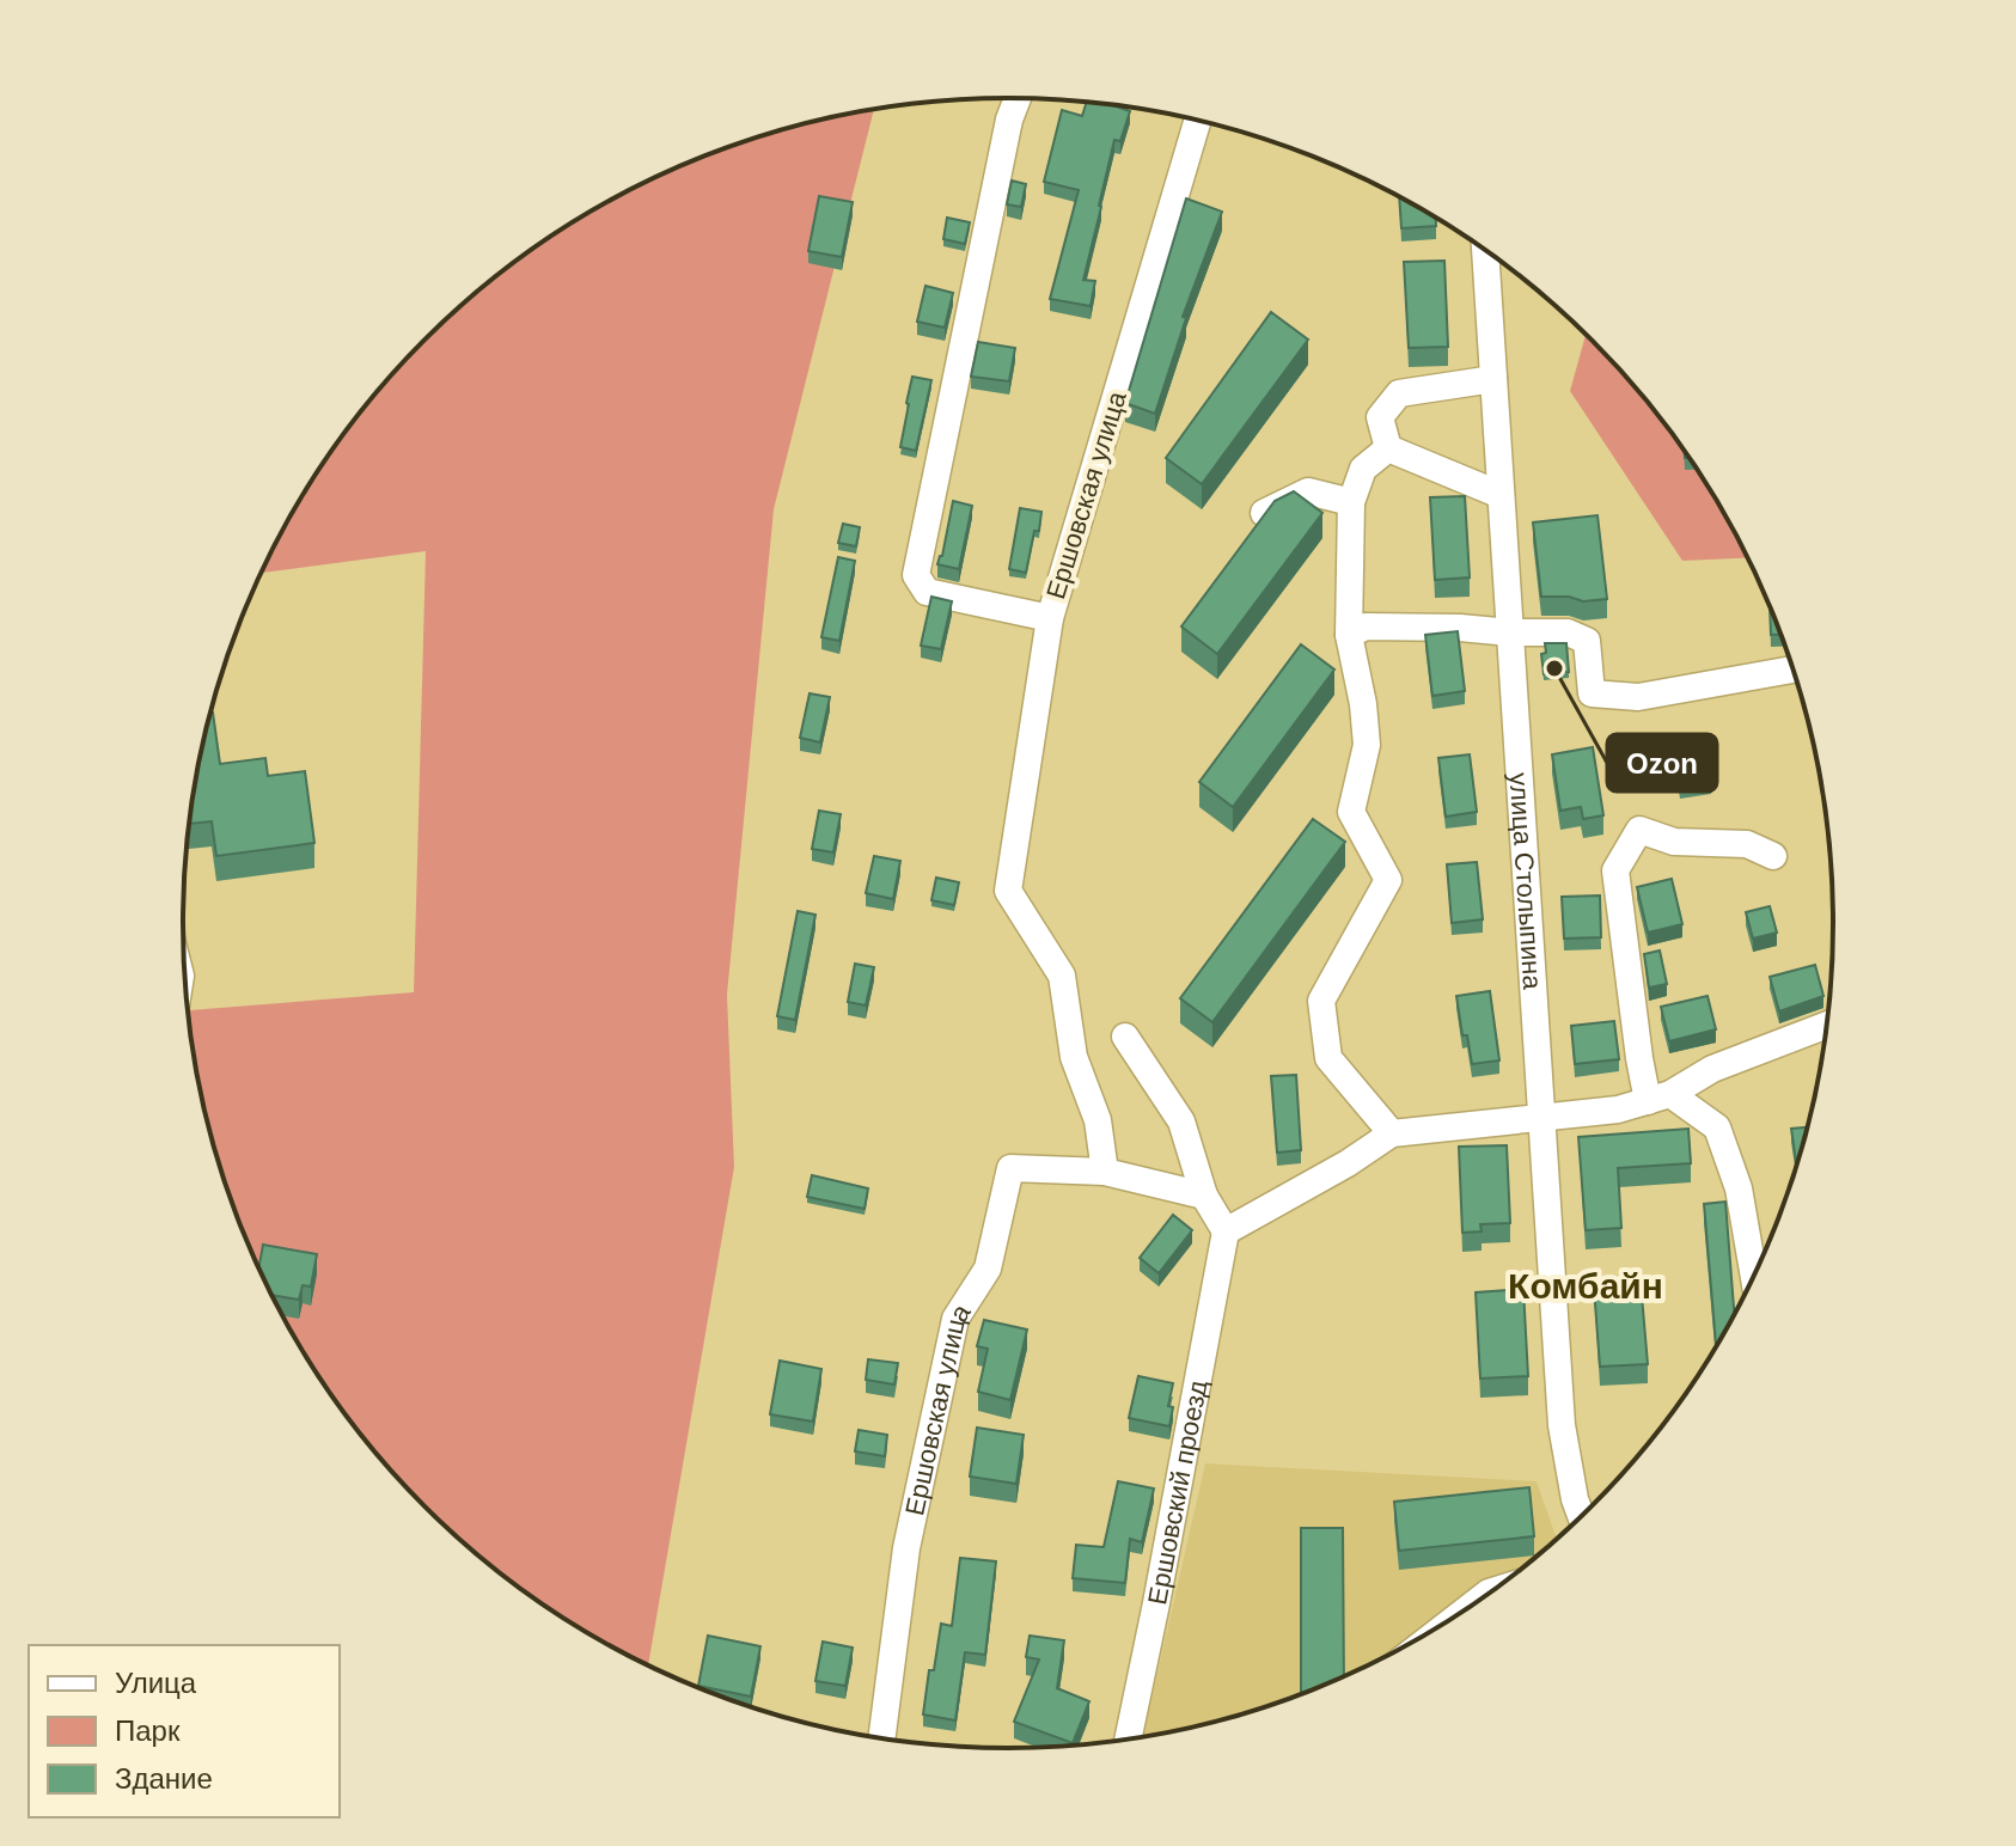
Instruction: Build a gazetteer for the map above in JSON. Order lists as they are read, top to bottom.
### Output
{
  "streets": {
    "street": ["Ершовская улица", "улица Столыпина", "Ершовский проезд"]
  },
  "districts": ["Комбайн"],
  "places": ["Ozon"],
  "legend": ["Улица", "Парк", "Здание"]
}
